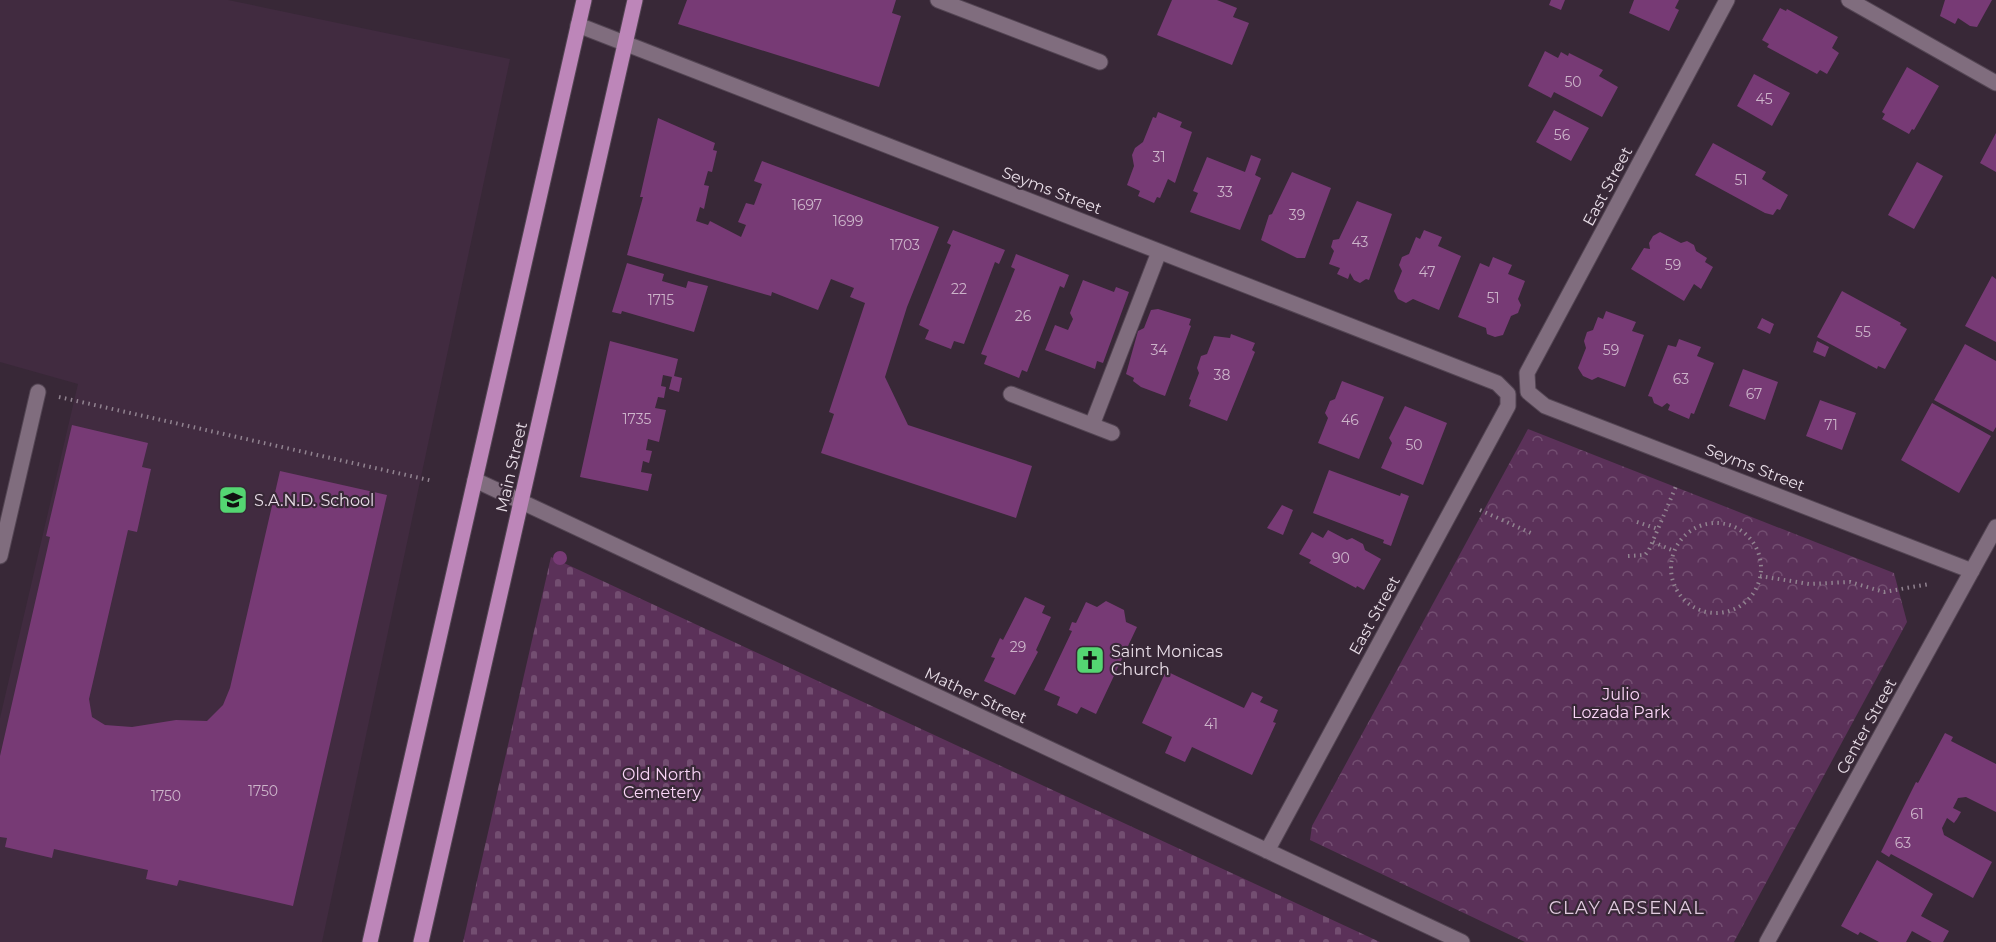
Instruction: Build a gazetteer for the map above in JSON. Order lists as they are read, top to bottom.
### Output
{
  "streets": {
    "main road": ["Main Street"],
    "street": [
      "East Street",
      "Seyms Street",
      "Mather Street",
      "Center Street"
    ]
  },
  "crossings": [
    ["East Street", "Seyms Street"],
    ["East Street", "Mather Street"],
    ["Seyms Street", "Main Street"],
    ["Seyms Street", "Center Street"],
    ["Main Street", "Mather Street"]
  ],
  "districts": ["CLAY ARSENAL"],
  "parks": ["Julio Lozada Park", "Old North Cemetery"],
  "places": {
    "school or university": ["S.A.N.D. School"],
    "church": ["Saint Monicas Church"]
  },
  "house_numbers": [
    "50",
    "45",
    "56",
    "31",
    "51",
    "33",
    "1697",
    "39",
    "1699",
    "43",
    "1703",
    "59",
    "47",
    "22",
    "51",
    "1715",
    "26",
    "55",
    "34",
    "59",
    "38",
    "63",
    "67",
    "1735",
    "46",
    "71",
    "50",
    "90",
    "29",
    "41",
    "1750",
    "1750",
    "61",
    "63"
  ]
}
